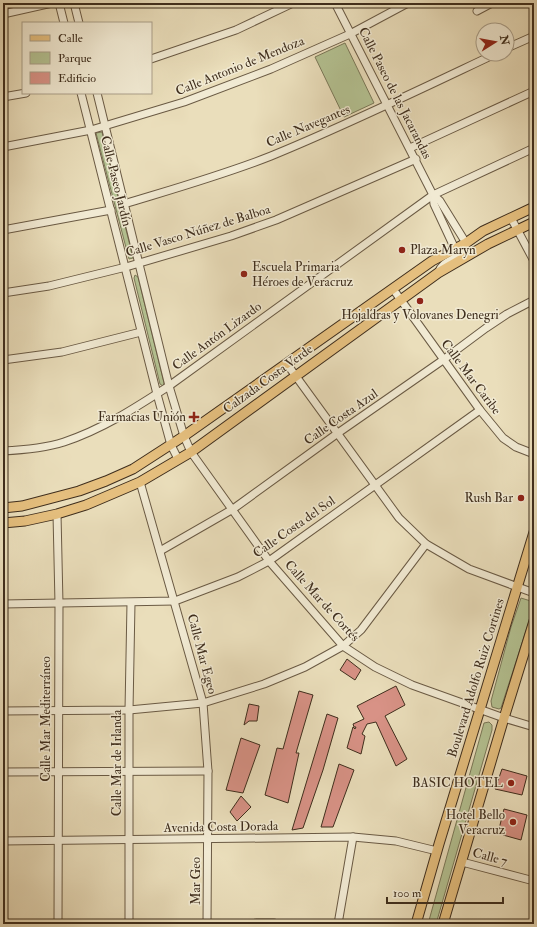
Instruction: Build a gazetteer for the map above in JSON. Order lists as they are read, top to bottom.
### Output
{
  "streets": {
    "main road": ["Calzada Costa Verde", "Boulevard Adolfo Ruiz Cortines"],
    "street": [
      "Calle Antonio de Mendoza",
      "Calle Paseo de las Jacarandas",
      "Calle Navegantes",
      "Calle Paseo Jardín",
      "Calle Vasco Núñez de Balboa",
      "Calle Antón Lizardo",
      "Calle Mar Caribe",
      "Calle Costa Azul",
      "Calle Costa del Sol",
      "Calle Mar de Cortés",
      "Calle Mar Egeo",
      "Calle Mar Mediterráneo",
      "Calle Mar de Irlanda",
      "Avenida Costa Dorada",
      "Calle 7",
      "Mar Geo"
    ]
  },
  "crossings": [
    ["Calle Antonio de Mendoza", "Calle Paseo de las Jacarandas"],
    ["Calle Antonio de Mendoza", "Calle Paseo Jardín"],
    ["Calle Paseo de las Jacarandas", "Calle Navegantes"],
    ["Calle Paseo de las Jacarandas", "Calle Vasco Núñez de Balboa"],
    ["Calle Paseo de las Jacarandas", "Calle Antón Lizardo"],
    ["Calle Paseo de las Jacarandas", "Calzada Costa Verde"],
    ["Calle Navegantes", "Calle Paseo Jardín"],
    ["Calle Paseo Jardín", "Calle Vasco Núñez de Balboa"],
    ["Calle Paseo Jardín", "Calle Antón Lizardo"],
    ["Calle Paseo Jardín", "Calzada Costa Verde"],
    ["Calle Paseo Jardín", "Calle Mar de Cortés"],
    ["Calle Mar Caribe", "Calzada Costa Verde"],
    ["Calle Mar Caribe", "Calle Costa Azul"],
    ["Calle Mar Caribe", "Calle Costa del Sol"],
    ["Calzada Costa Verde", "Calle Mar de Cortés"],
    ["Calzada Costa Verde", "Calle Mar Egeo"],
    ["Calzada Costa Verde", "Calle Mar Mediterráneo"],
    ["Calle Costa Azul", "Calle Mar de Cortés"],
    ["Calle Costa Azul", "Calle Mar Egeo"],
    ["Calle Costa del Sol", "Calle Mar de Cortés"],
    ["Calle Costa del Sol", "Calle Mar Egeo"],
    ["Calle Costa del Sol", "Calle Mar Mediterráneo"],
    ["Calle Costa del Sol", "Calle Mar de Irlanda"],
    ["Calle Mar de Cortés", "Boulevard Adolfo Ruiz Cortines"],
    ["Calle Mar Egeo", "Avenida Costa Dorada"],
    ["Calle Mar Egeo", "Mar Geo"],
    ["Boulevard Adolfo Ruiz Cortines", "Avenida Costa Dorada"],
    ["Calle Mar Mediterráneo", "Avenida Costa Dorada"],
    ["Calle Mar de Irlanda", "Avenida Costa Dorada"],
    ["Avenida Costa Dorada", "Mar Geo"]
  ],
  "places": {
    "other": [
      "Plaza Maryn",
      "Escuela Primaria Héroes de Veracruz",
      "Hojaldras y Volovanes Denegri",
      "Rush Bar",
      "BASIC HOTEL",
      "Hotel Bello Veracruz"
    ],
    "health": ["Farmacias Unión"]
  },
  "legend": ["Calle", "Parque", "Edificio"],
  "scale_bar": "100 m",
  "north": "right"
}
